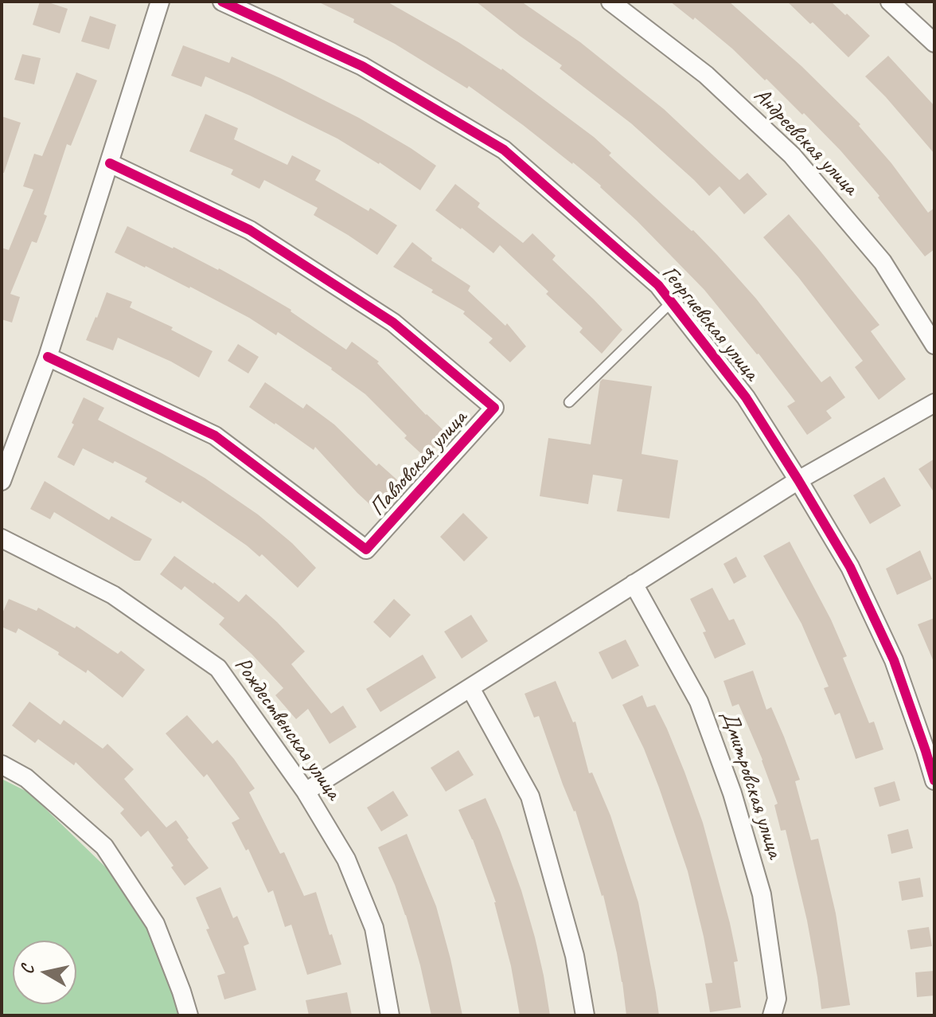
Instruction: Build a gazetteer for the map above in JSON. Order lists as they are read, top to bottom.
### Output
{
  "streets": {
    "street": [
      "Андреевская улица",
      "Георгиевская улица",
      "Павловская улица",
      "Рождественская улица",
      "Дмитровская улица"
    ]
  },
  "north": "left"
}
